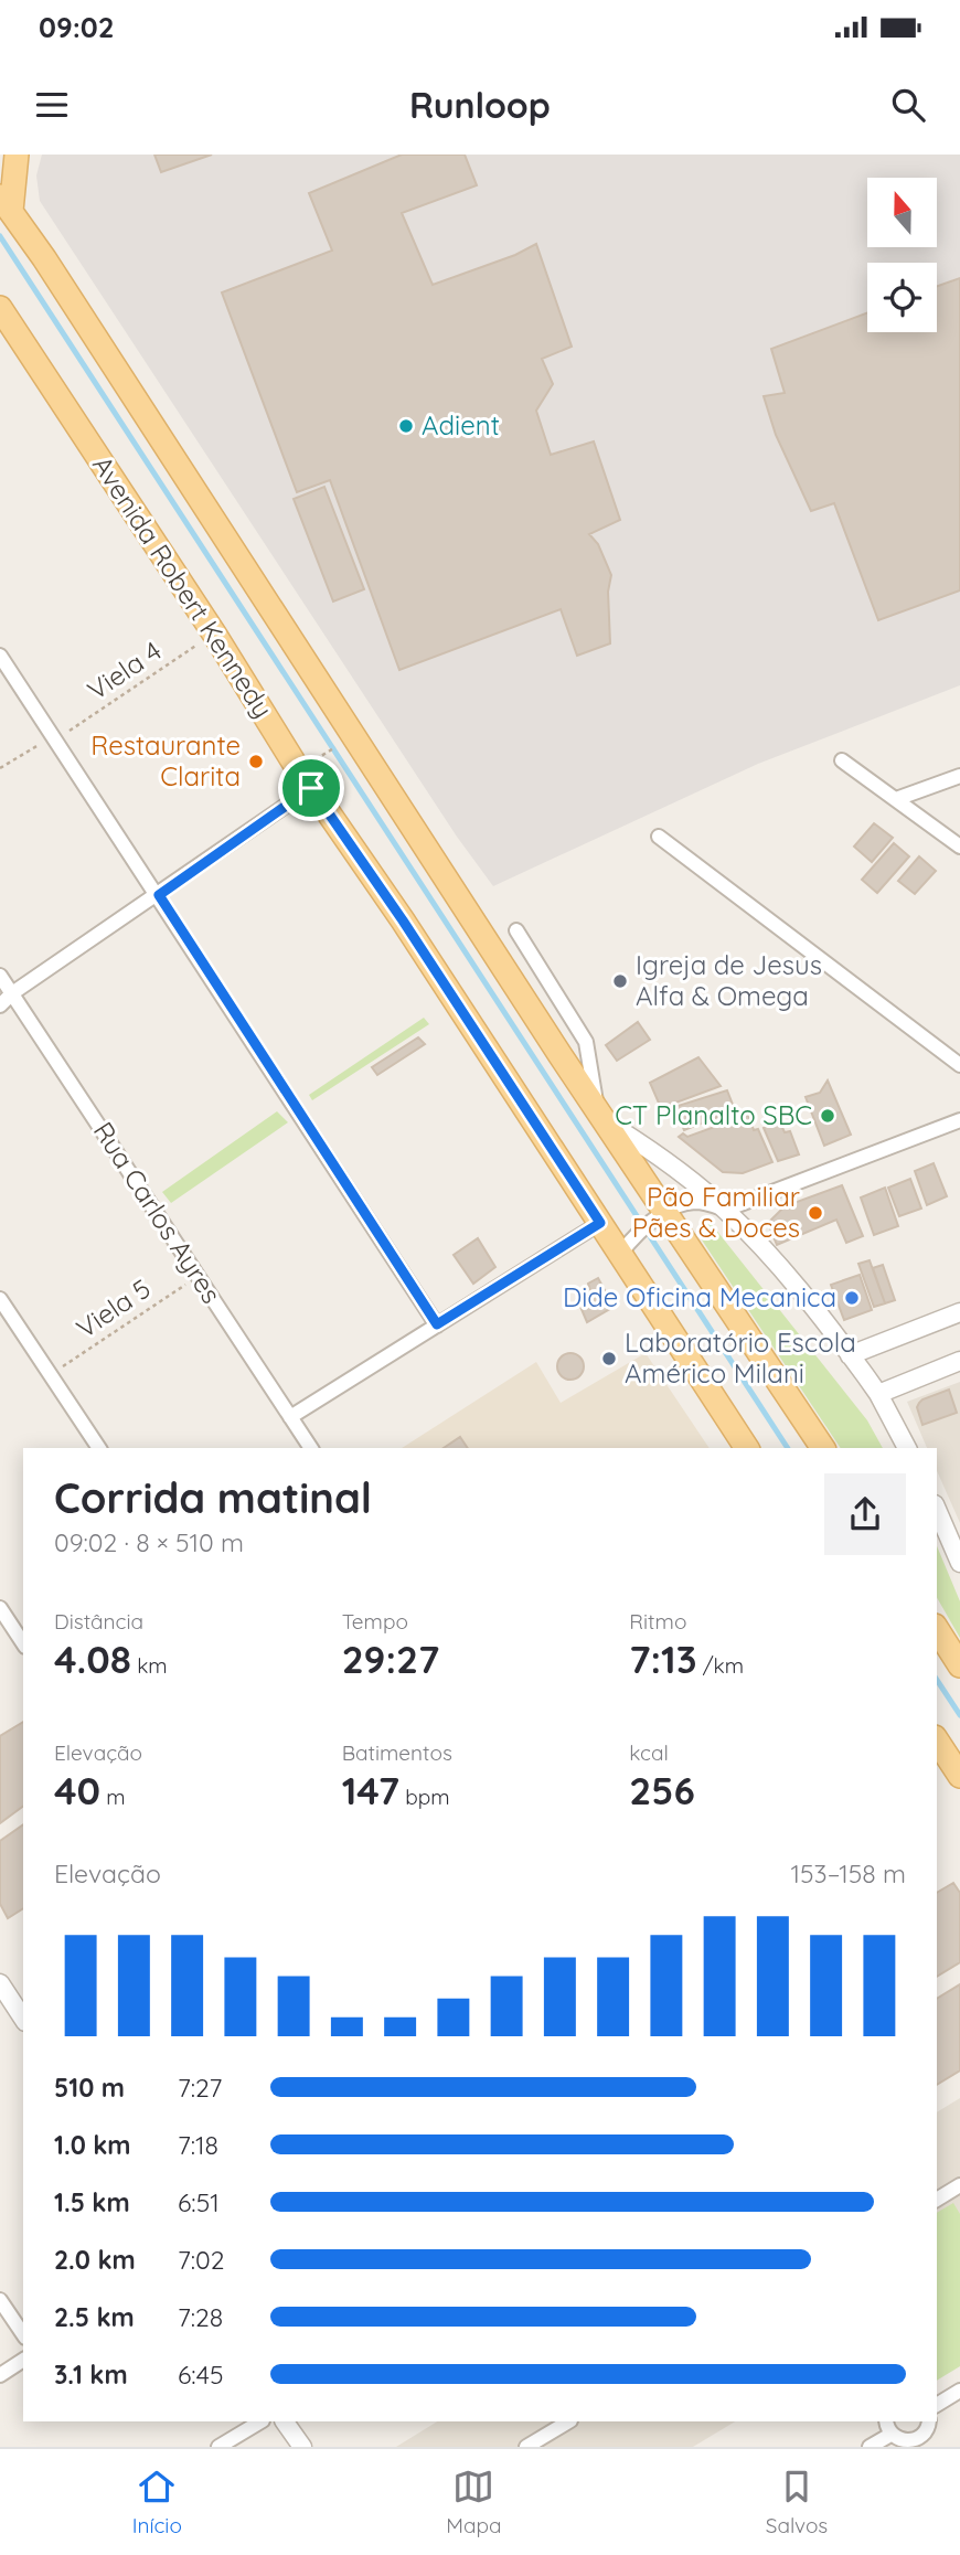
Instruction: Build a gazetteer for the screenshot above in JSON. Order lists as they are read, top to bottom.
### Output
{
  "streets": {
    "main road": ["Avenida Robert Kennedy"],
    "street": ["Rua Carlos Ayres"],
    "path": ["Viela 4", "Viela 5"]
  },
  "crossings": [
    ["Avenida Robert Kennedy", "Viela 4"],
    ["Rua Carlos Ayres", "Viela 5"]
  ],
  "places": [
    "Adient",
    "Restaurante Clarita",
    "Igreja de Jesus Alfa & Omega",
    "CT Planalto SBC",
    "Pão Familiar Pães & Doces",
    "Dide Oficina Mecanica",
    "Laboratório Escola Américo Milani"
  ],
  "north": "top",
  "page": {
    "status": "09:02",
    "header": "Runloop",
    "heading": ["Corrida matinal", "09:02 · 8 × 510 m"],
    "stats": [
      ["Distância", "4.08 km"],
      ["Tempo", "29:27"],
      ["Ritmo", "7:13 /km"],
      ["Elevação", "40 m"],
      ["Batimentos", "147 bpm"],
      ["kcal", "256"]
    ],
    "chart": ["Elevação", "153–158 m"],
    "list": [
      {
        "name": "510 m",
        "note": "7:27"
      },
      {
        "name": "1.0 km",
        "note": "7:18"
      },
      {
        "name": "1.5 km",
        "note": "6:51"
      },
      {
        "name": "2.0 km",
        "note": "7:02"
      },
      {
        "name": "2.5 km",
        "note": "7:28"
      },
      {
        "name": "3.1 km",
        "note": "6:45"
      }
    ],
    "tabs": ["Início", "Mapa", "Salvos"]
  }
}
